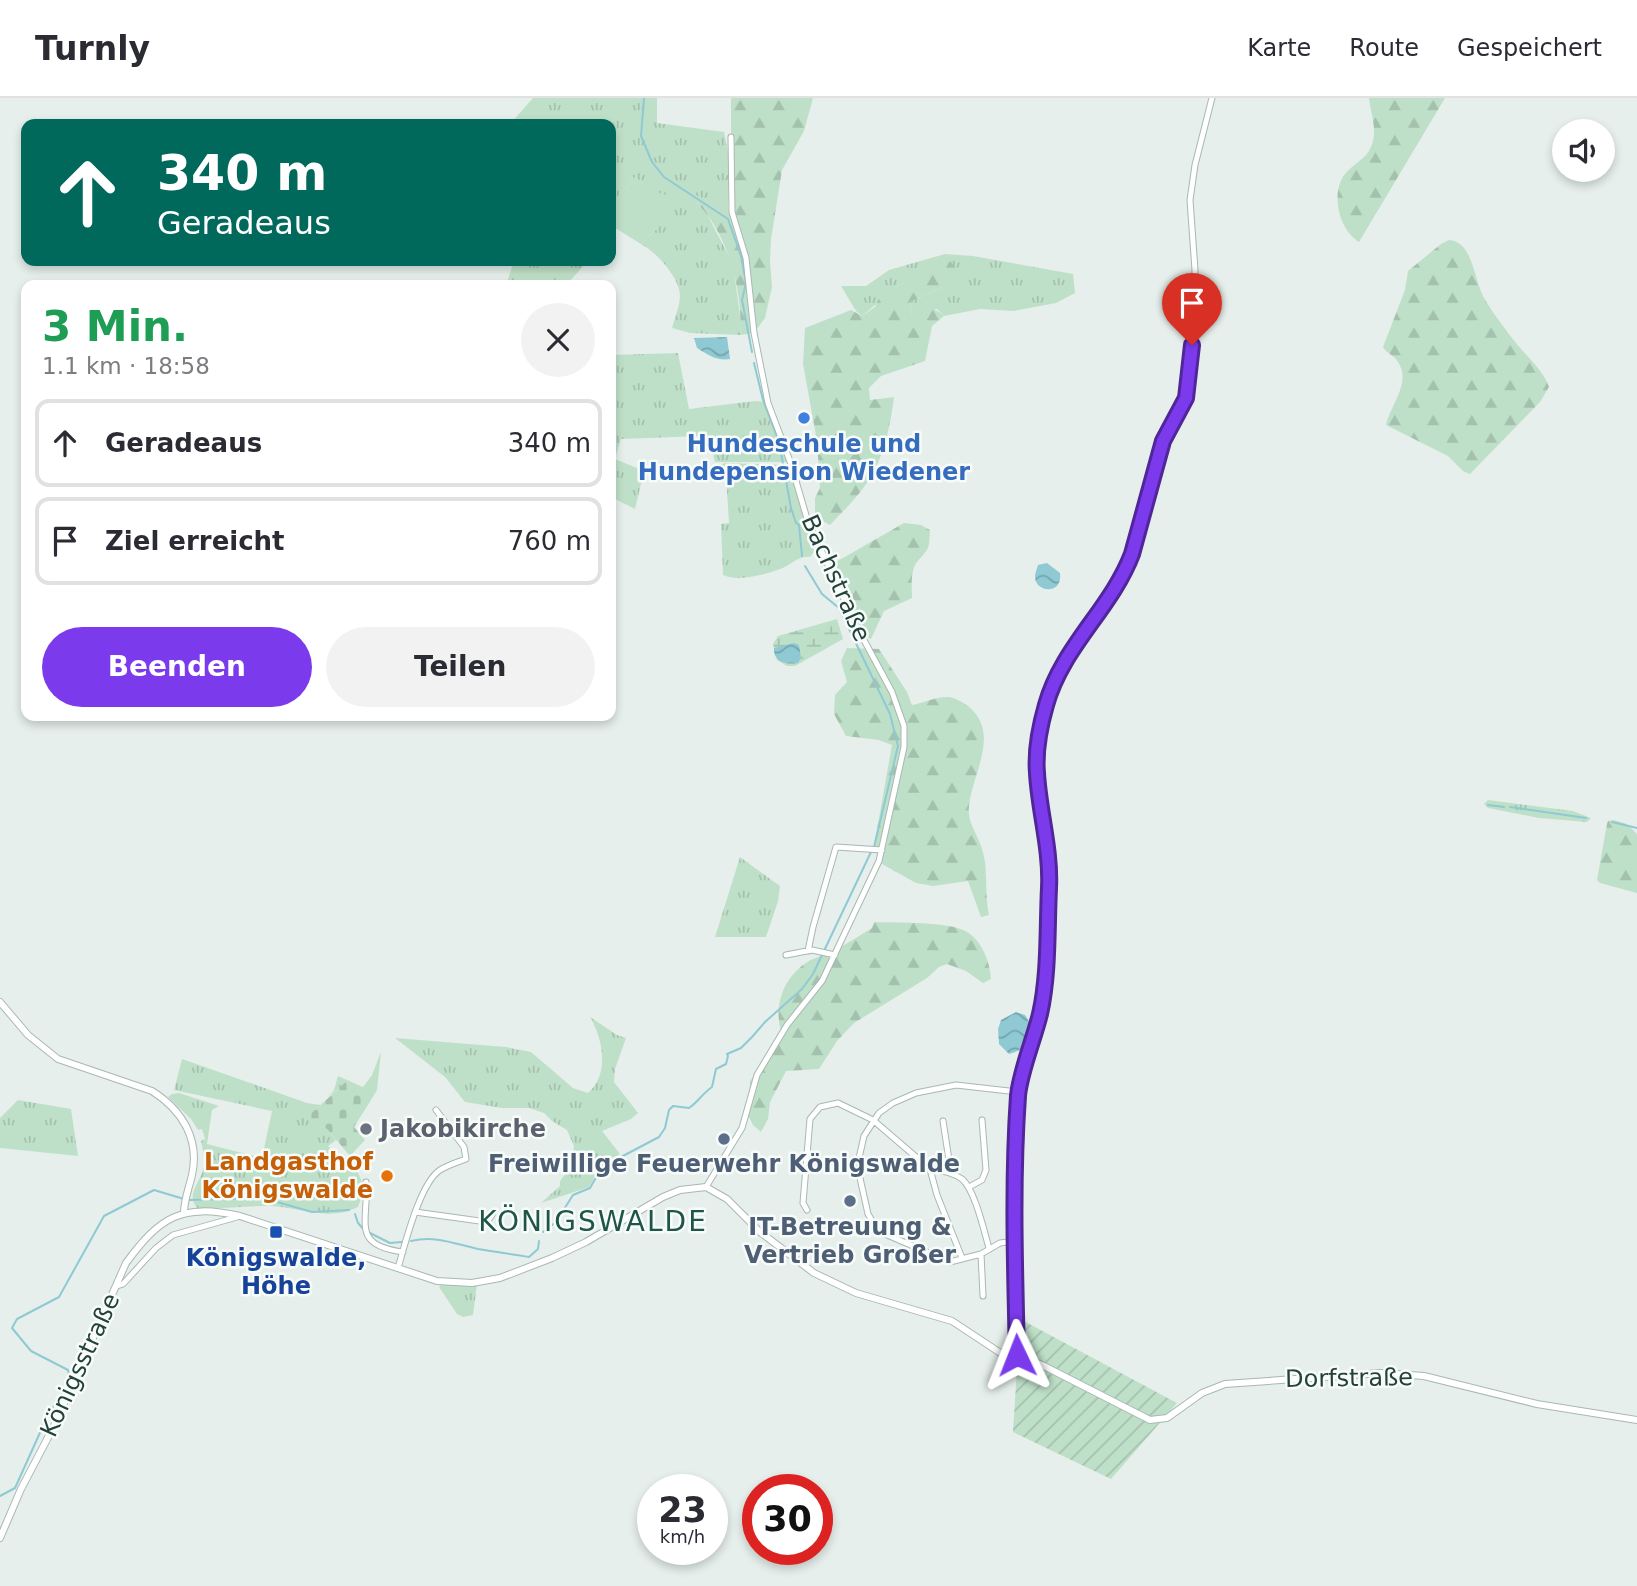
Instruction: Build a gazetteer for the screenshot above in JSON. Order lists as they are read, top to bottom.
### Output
{
  "streets": {
    "street": ["Bachstraße", "Königsstraße", "Dorfstraße"]
  },
  "districts": ["KÖNIGSWALDE"],
  "places": {
    "other": [
      "Hundeschule und Hundepension Wiedener",
      "Jakobikirche",
      "Freiwillige Feuerwehr Königswalde",
      "Landgasthof Königswalde",
      "IT-Betreuung & Vertrieb Großer"
    ],
    "transit": ["Königswalde, Höhe"]
  },
  "page": {
    "header": "Turnly",
    "nav": ["Karte", "Route", "Gespeichert"],
    "turn": ["340 m", "Geradeaus"],
    "heading": ["3 Min.", "1.1 km · 18:58"],
    "list": [
      {
        "name": "Geradeaus",
        "value": "340 m"
      },
      {
        "name": "Ziel erreicht",
        "value": "760 m"
      }
    ],
    "buttons": ["Beenden", "Teilen"],
    "speed": "23 km/h",
    "limit": "30"
  }
}
